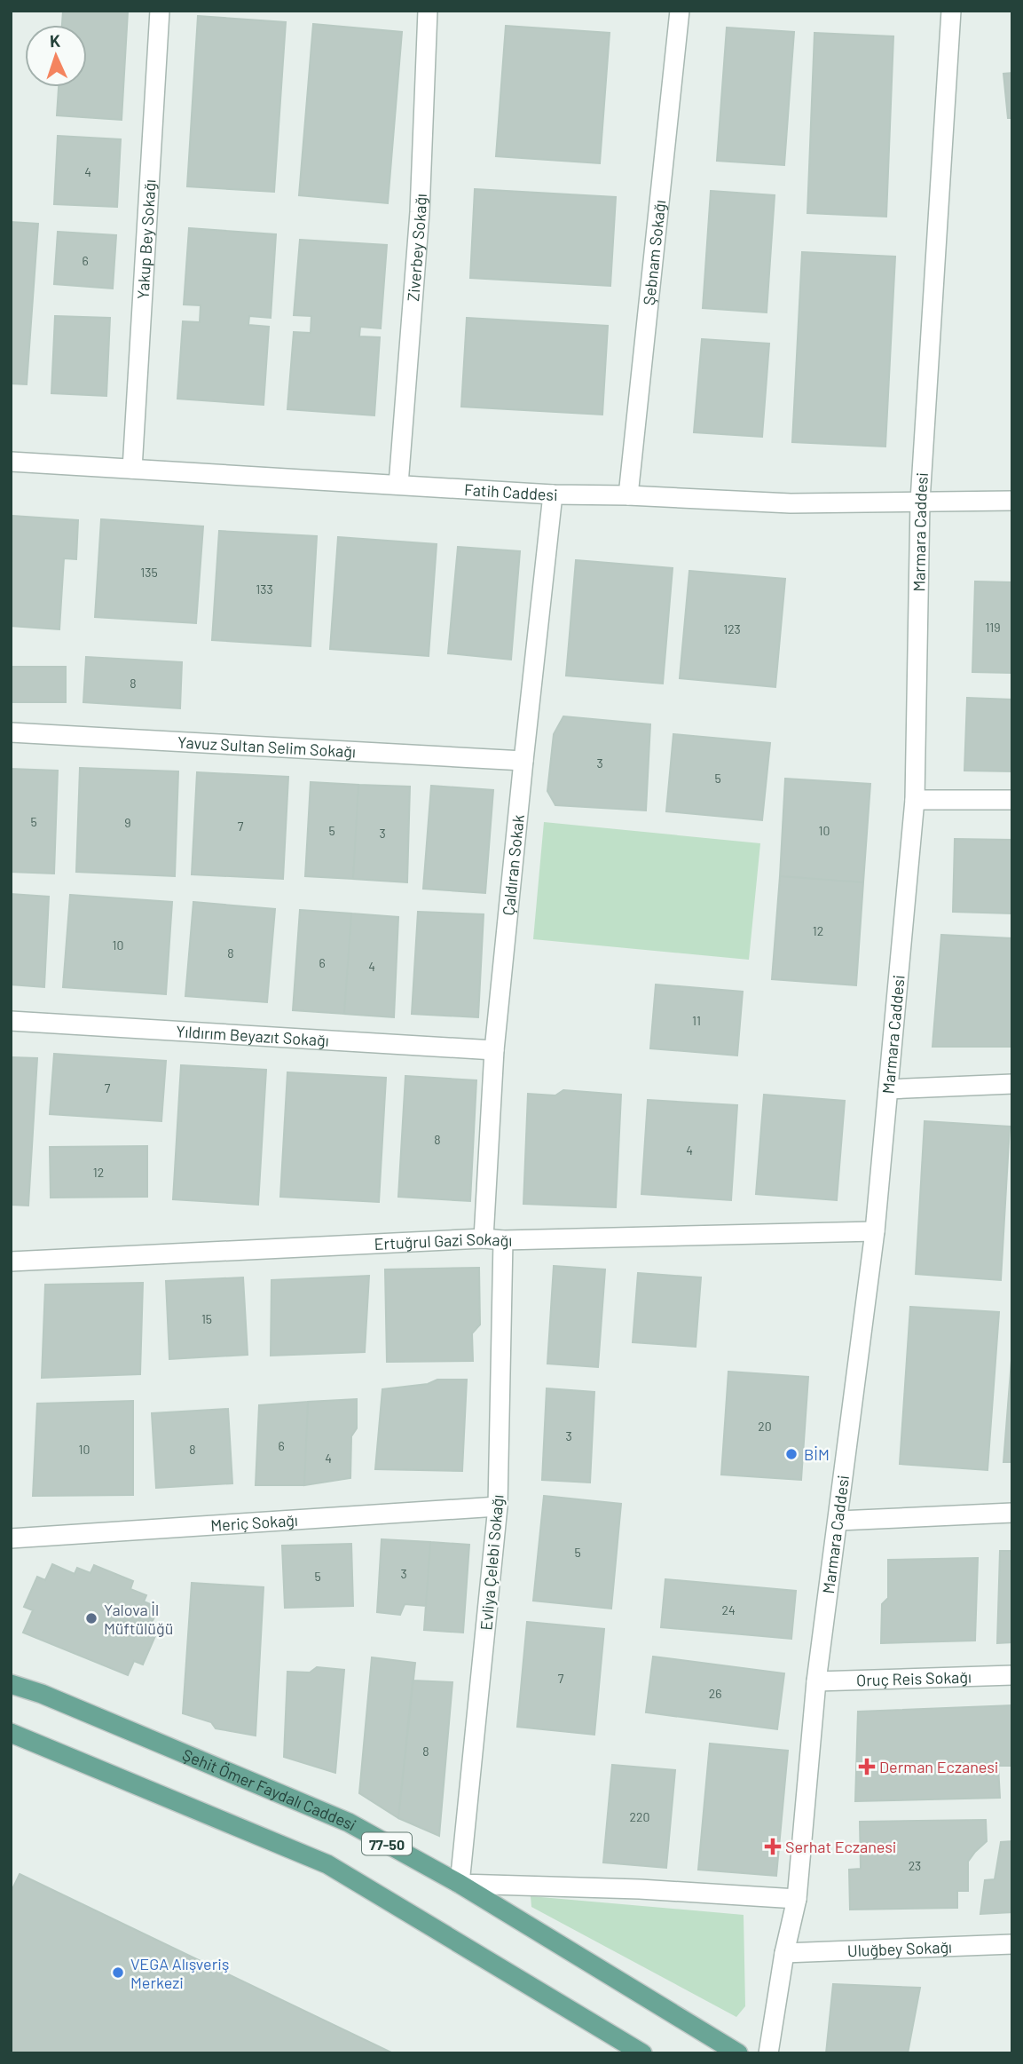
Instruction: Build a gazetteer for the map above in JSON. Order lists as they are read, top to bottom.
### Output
{
  "streets": {
    "main road": ["Şehit Ömer Faydalı Caddesi", "77-50"],
    "street": [
      "Yakup Bey Sokağı",
      "Ziverbey Sokağı",
      "Şebnam Sokağı",
      "Fatih Caddesi",
      "Marmara Caddesi",
      "Yavuz Sultan Selim Sokağı",
      "Çaldıran Sokak",
      "Yıldırım Beyazıt Sokağı",
      "Ertuğrul Gazi Sokağı",
      "Meriç Sokağı",
      "Evliya Çelebi Sokağı",
      "Oruç Reis Sokağı",
      "Uluğbey Sokağı"
    ]
  },
  "crossings": [
    ["Yakup Bey Sokağı", "Fatih Caddesi"],
    ["Ziverbey Sokağı", "Fatih Caddesi"],
    ["Şebnam Sokağı", "Fatih Caddesi"],
    ["Fatih Caddesi", "Marmara Caddesi"],
    ["Fatih Caddesi", "Çaldıran Sokak"],
    ["Marmara Caddesi", "Ertuğrul Gazi Sokağı"],
    ["Marmara Caddesi", "Oruç Reis Sokağı"],
    ["Marmara Caddesi", "Uluğbey Sokağı"],
    ["Yavuz Sultan Selim Sokağı", "Çaldıran Sokak"],
    ["Çaldıran Sokak", "Yıldırım Beyazıt Sokağı"],
    ["Çaldıran Sokak", "Ertuğrul Gazi Sokağı"],
    ["Ertuğrul Gazi Sokağı", "Evliya Çelebi Sokağı"],
    ["Meriç Sokağı", "Evliya Çelebi Sokağı"],
    ["Evliya Çelebi Sokağı", "Şehit Ömer Faydalı Caddesi"]
  ],
  "places": {
    "other": ["BİM", "Yalova İl Müftülüğü", "VEGA Alışveriş Merkezi"],
    "health": ["Derman Eczanesi", "Serhat Eczanesi"]
  },
  "house_numbers": [
    "4",
    "6",
    "135",
    "133",
    "119",
    "123",
    "8",
    "3",
    "5",
    "5",
    "9",
    "7",
    "5",
    "10",
    "3",
    "12",
    "10",
    "8",
    "6",
    "4",
    "11",
    "7",
    "8",
    "4",
    "12",
    "15",
    "20",
    "3",
    "6",
    "10",
    "8",
    "4",
    "5",
    "3",
    "5",
    "24",
    "7",
    "26",
    "8",
    "220",
    "23"
  ],
  "north": "top"
}
